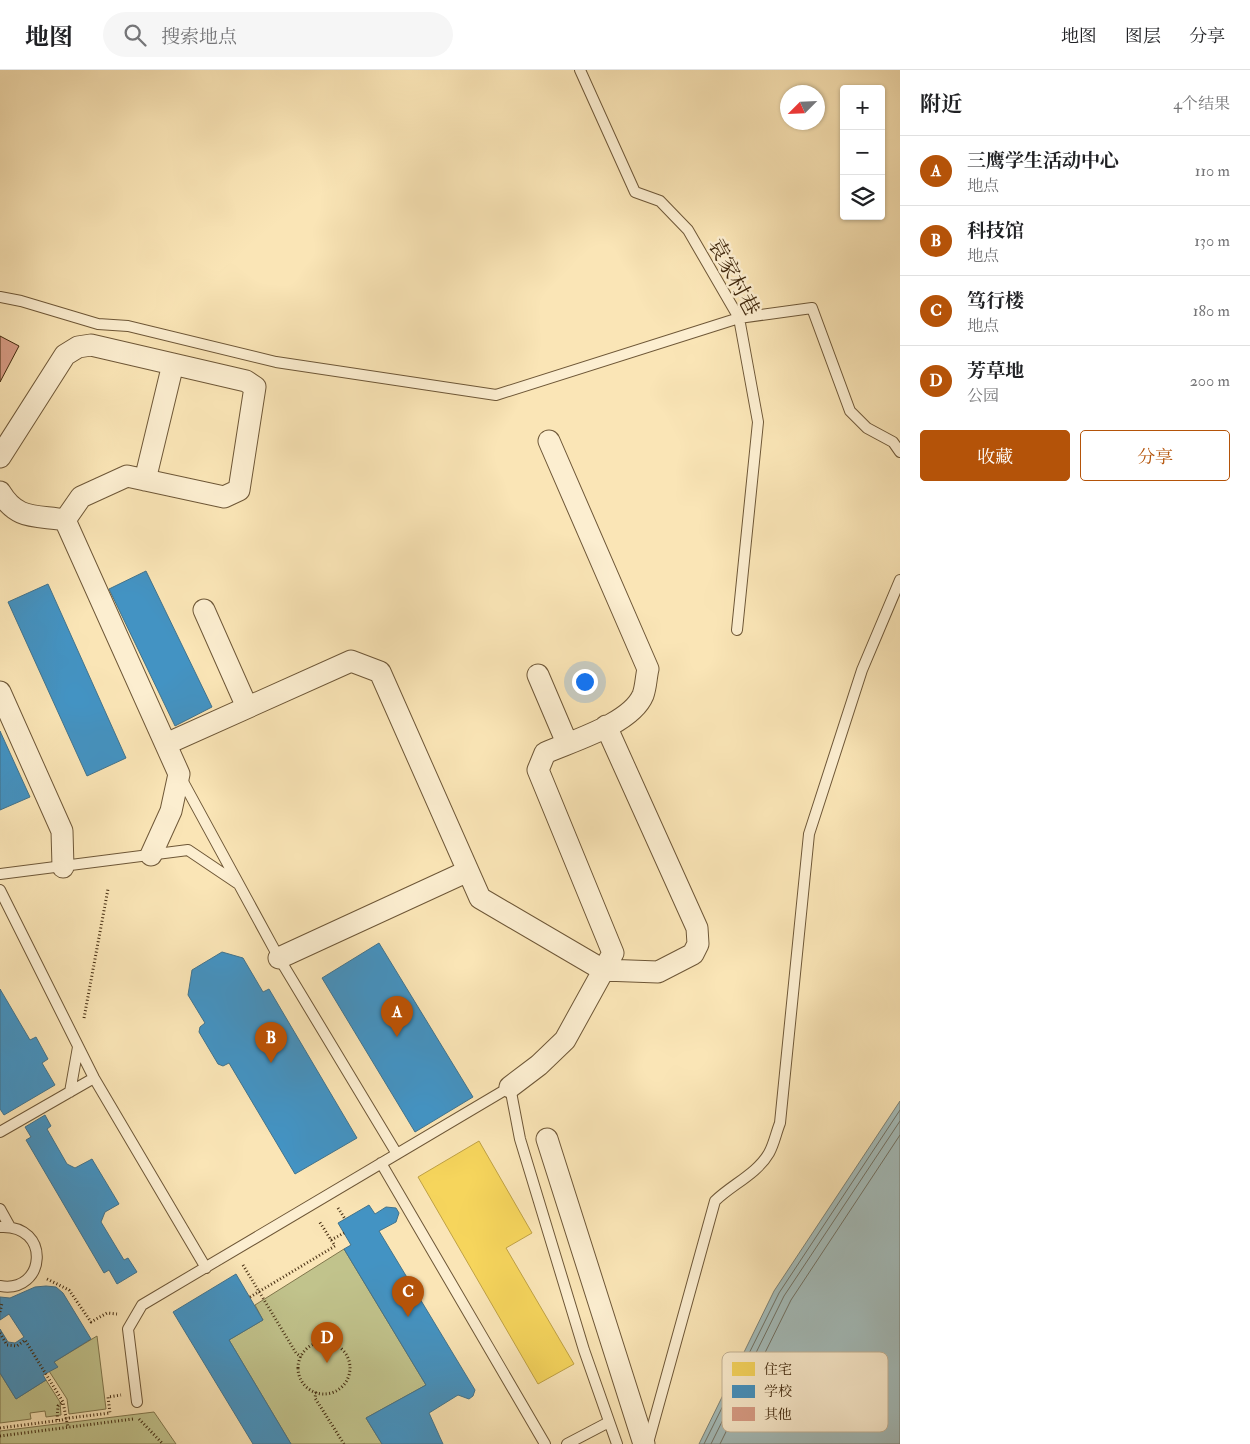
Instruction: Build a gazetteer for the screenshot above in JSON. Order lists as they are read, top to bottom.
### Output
{
  "streets": {
    "lane": ["袁家村巷"]
  },
  "legend": ["住宅", "学校", "其他"],
  "north": "bottom left",
  "page": {
    "header": "地图",
    "search": "搜索地点",
    "nav": ["地图", "图层", "分享"],
    "heading": ["附近", "4个结果"],
    "map_buttons": ["+", "−"],
    "list": [
      {
        "mark": "A",
        "name": "三鹰学生活动中心",
        "note": "地点",
        "value": "110 m"
      },
      {
        "mark": "B",
        "name": "科技馆",
        "note": "地点",
        "value": "130 m"
      },
      {
        "mark": "C",
        "name": "笃行楼",
        "note": "地点",
        "value": "180 m"
      },
      {
        "mark": "D",
        "name": "芳草地",
        "note": "公园",
        "value": "200 m"
      }
    ],
    "buttons": ["收藏", "分享"],
    "pins": [
      "A",
      "B",
      "C",
      "D"
    ]
  }
}
